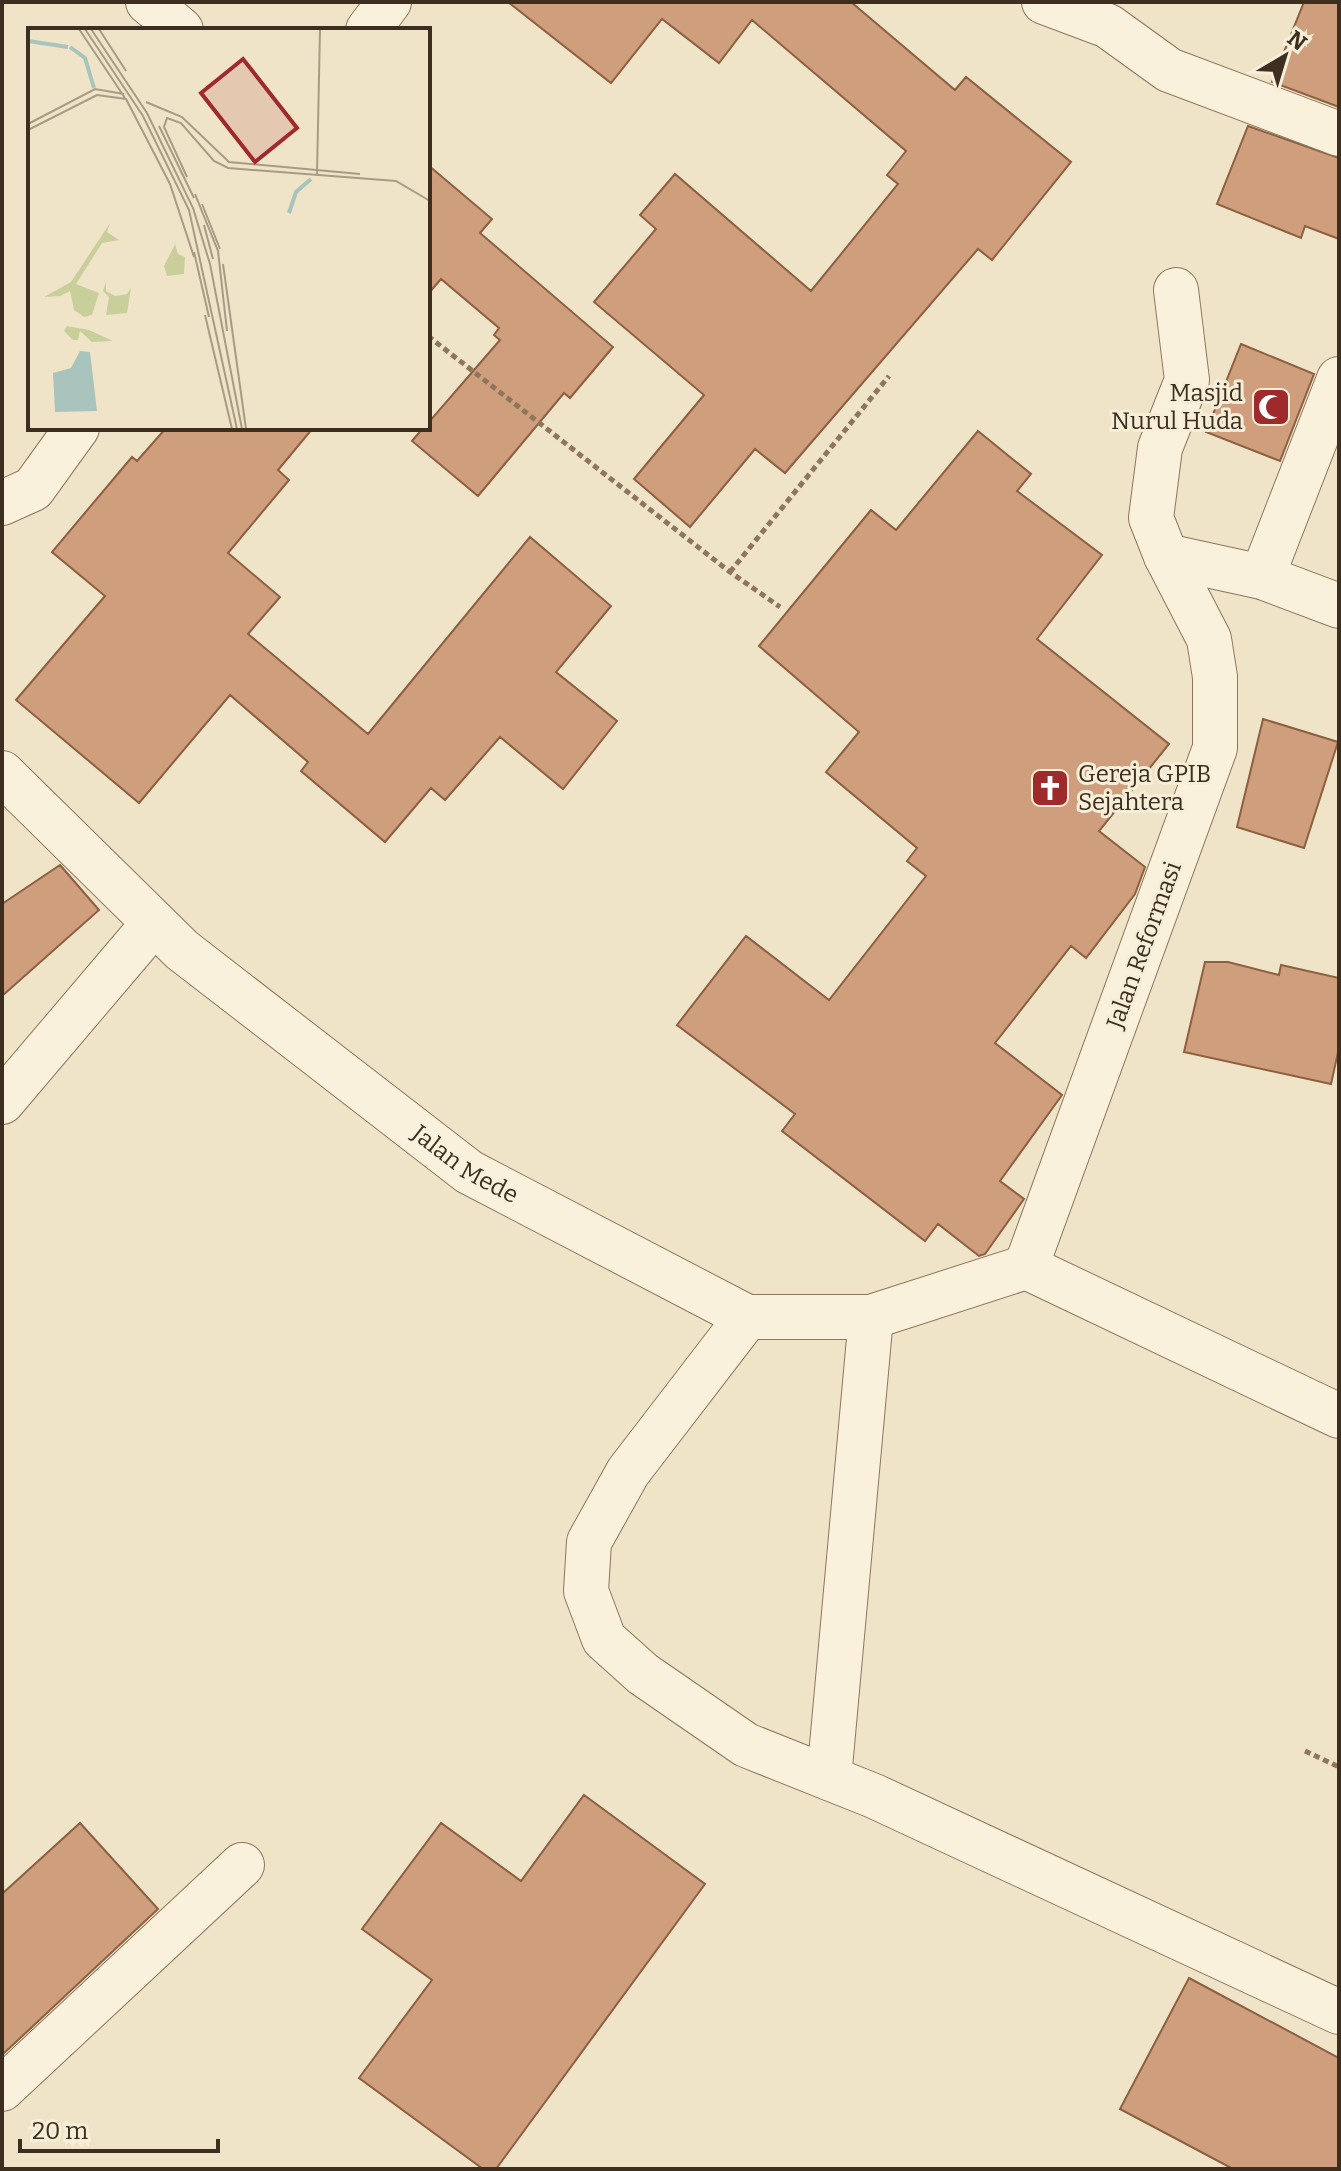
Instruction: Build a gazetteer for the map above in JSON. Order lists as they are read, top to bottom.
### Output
{
  "streets": {
    "street": ["Jalan Reformasi", "Jalan Mede"]
  },
  "crossings": [
    ["Jalan Reformasi", "Jalan Mede"]
  ],
  "places": {
    "mosque": ["Masjid Nurul Huda"],
    "church": ["Gereja GPIB Sejahtera"]
  },
  "scale_bar": "20 m",
  "north": "top right"
}
